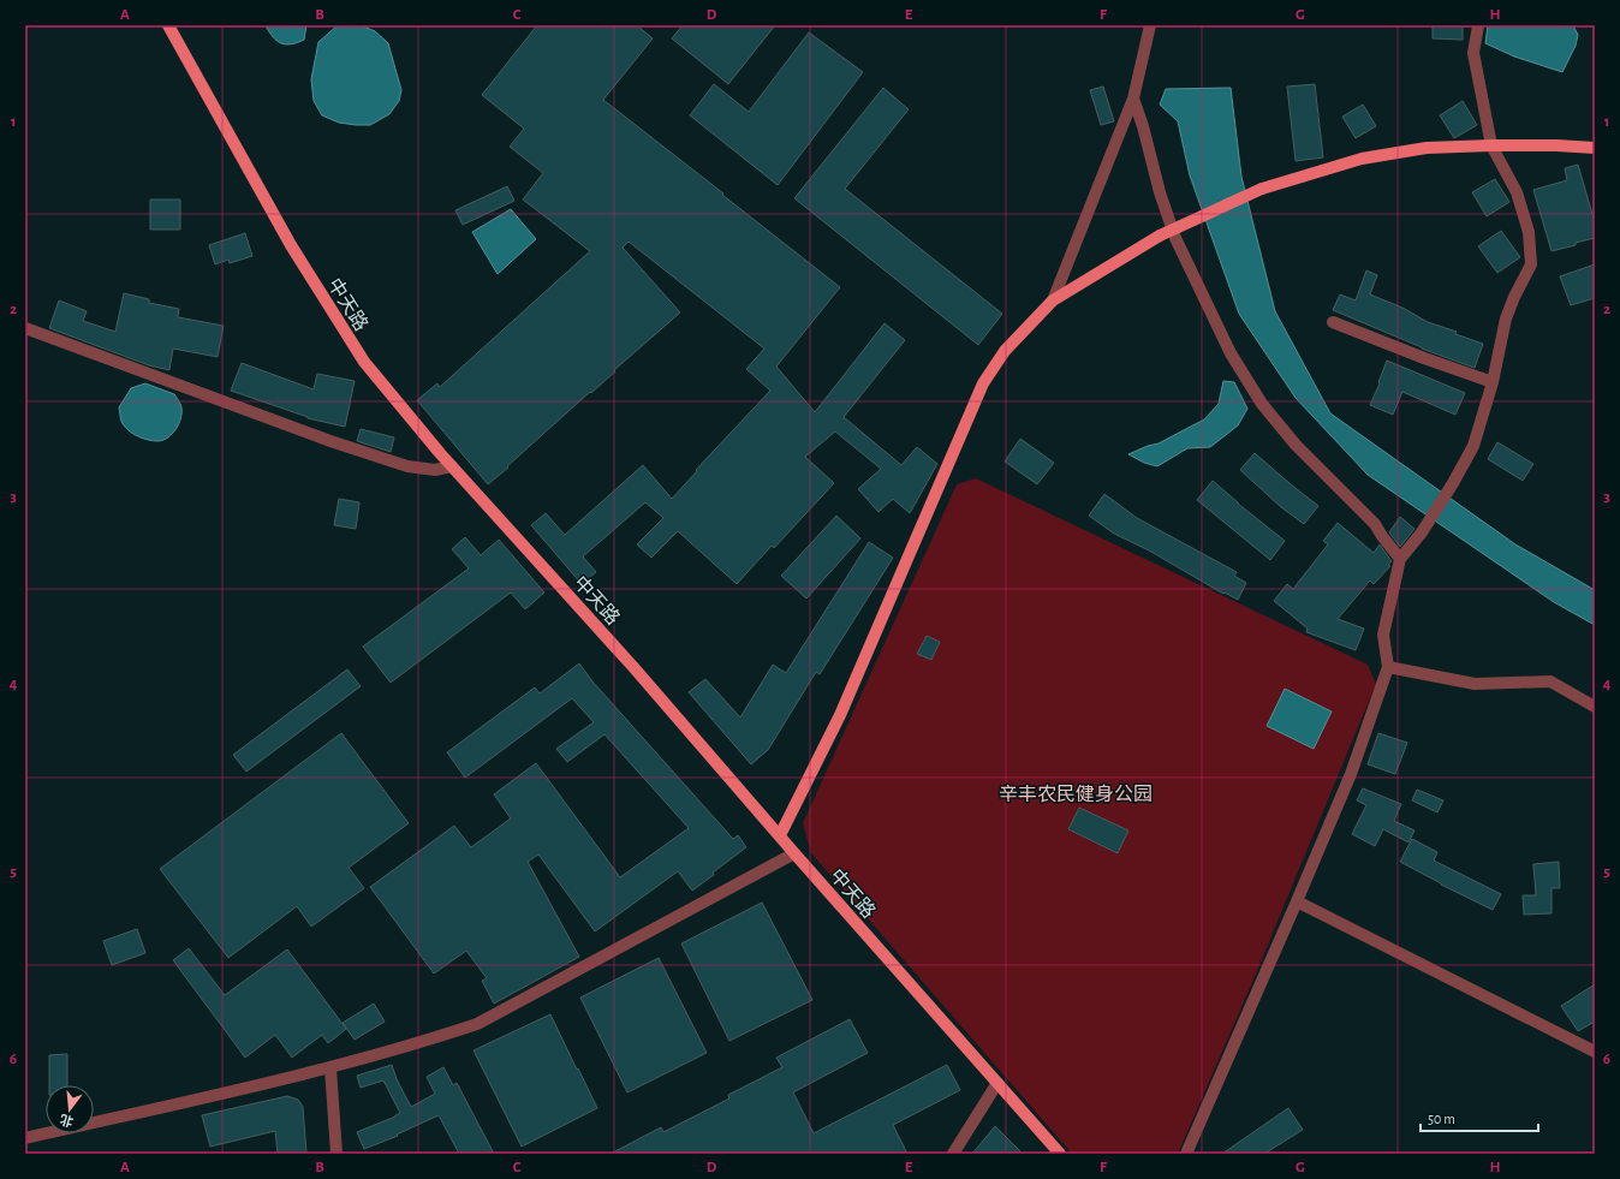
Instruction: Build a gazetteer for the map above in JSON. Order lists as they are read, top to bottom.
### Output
{
  "streets": {
    "main road": ["中天路"]
  },
  "parks": ["辛丰农民健身公园"],
  "scale_bar": "50 m",
  "north": "bottom",
  "grid": {
    "columns": [
      "A",
      "B",
      "C",
      "D",
      "E",
      "F",
      "G",
      "H"
    ],
    "rows": [
      "1",
      "2",
      "3",
      "4",
      "5",
      "6"
    ]
  }
}
